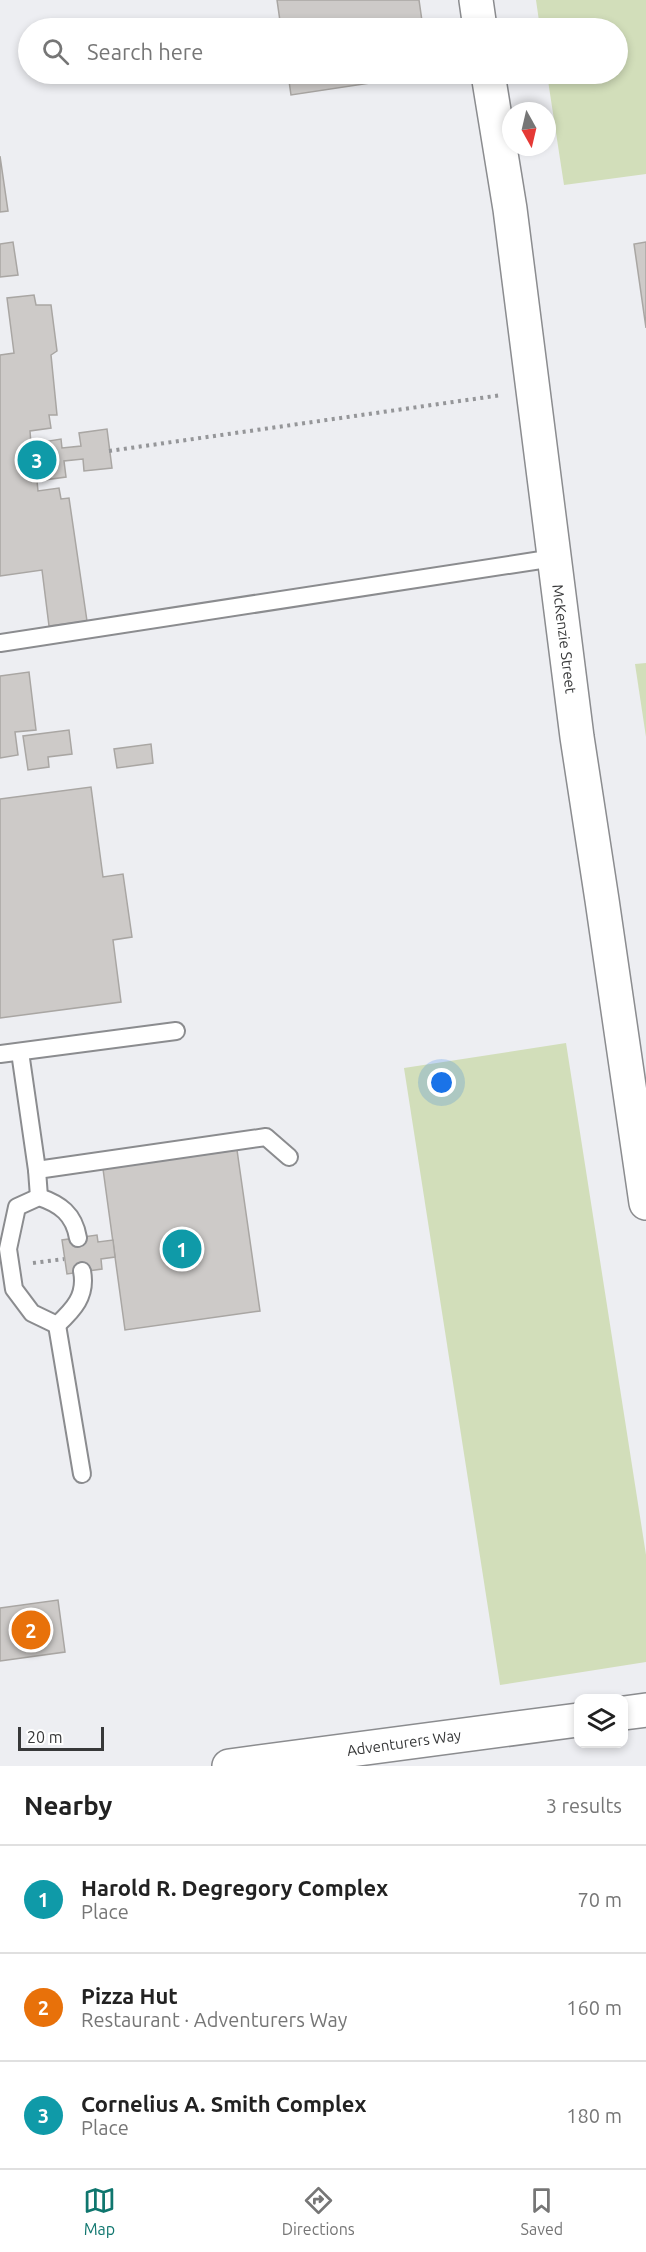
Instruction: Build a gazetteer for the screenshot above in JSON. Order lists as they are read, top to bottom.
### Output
{
  "streets": {
    "street": ["McKenzie Street", "Adventurers Way"]
  },
  "scale_bar": "20 m",
  "north": "bottom",
  "page": {
    "search": "Search here",
    "pins": ["3", "1", "2"],
    "scale": "20 m",
    "heading": ["Nearby", "3 results"],
    "list": [
      {
        "mark": "1",
        "name": "Harold R. Degregory Complex",
        "note": "Place",
        "value": "70 m"
      },
      {
        "mark": "2",
        "name": "Pizza Hut",
        "note": "Restaurant · Adventurers Way",
        "value": "160 m"
      },
      {
        "mark": "3",
        "name": "Cornelius A. Smith Complex",
        "note": "Place",
        "value": "180 m"
      }
    ],
    "nav": ["Map", "Directions", "Saved"]
  }
}
